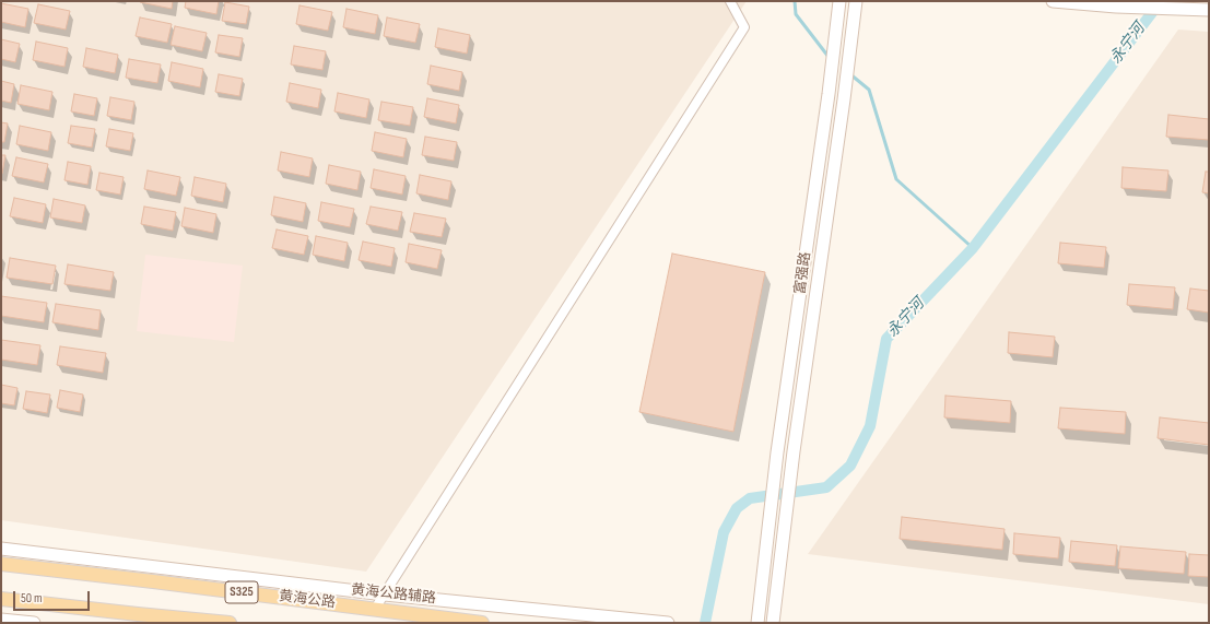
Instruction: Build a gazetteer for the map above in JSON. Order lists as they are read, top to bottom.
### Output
{
  "streets": {
    "main road": [
      "富强路",
      "S325",
      "黄海公路辅路",
      "黄海公路"
    ]
  },
  "water": ["永宁河"],
  "scale_bar": "50 m"
}
